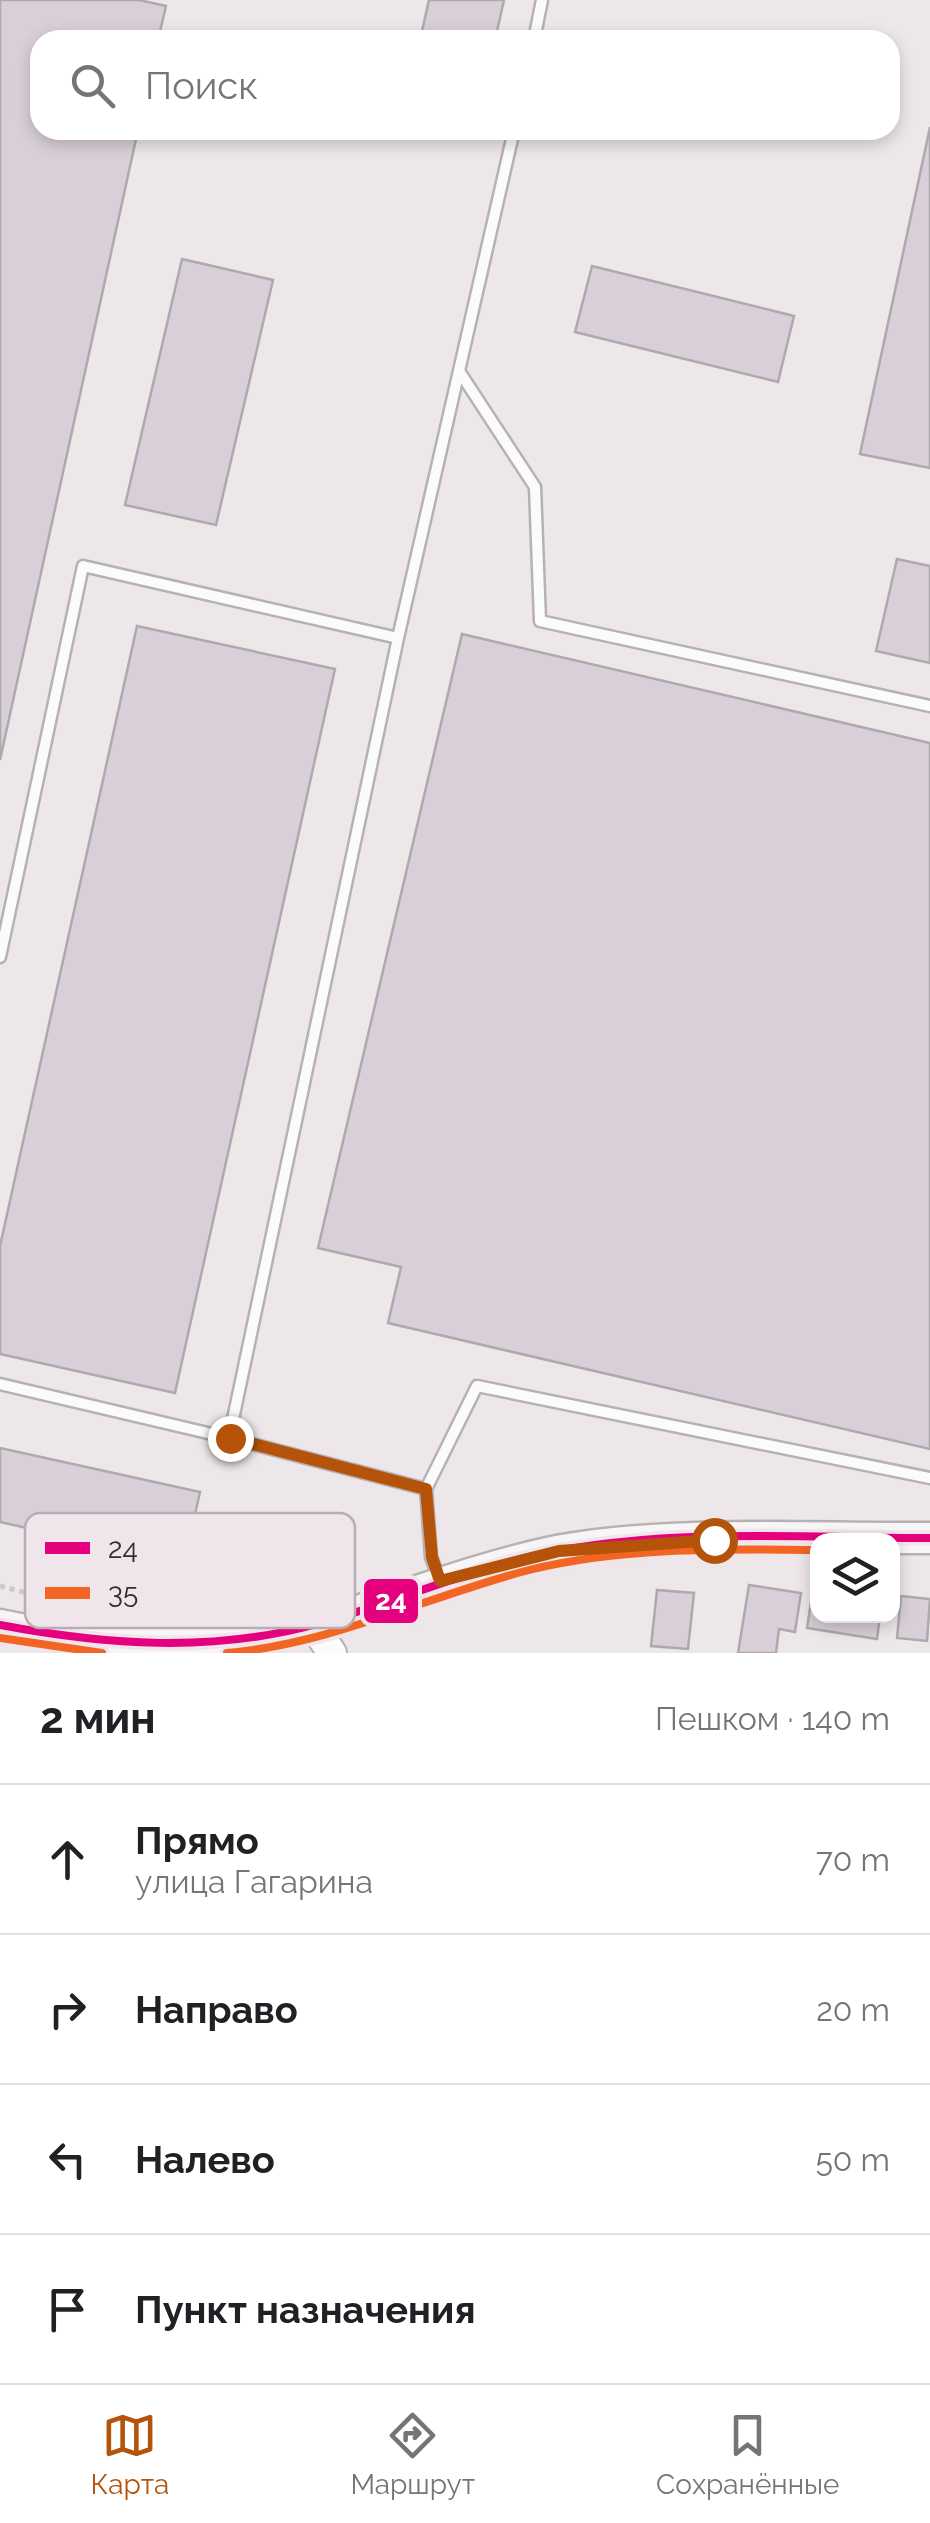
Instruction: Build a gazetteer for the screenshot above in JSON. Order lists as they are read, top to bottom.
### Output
{
  "lines": ["transit line 24", "transit line 35"],
  "legend": ["24", "35"],
  "page": {
    "search": "Поиск",
    "heading": ["2 мин", "Пешком · 140 m"],
    "list": [
      ["Прямо", "улица Гагарина", "70 m"],
      ["Направо", "20 m"],
      ["Налево", "50 m"],
      "Пункт назначения"
    ],
    "nav": ["Карта", "Маршрут", "Сохранённые"]
  }
}
